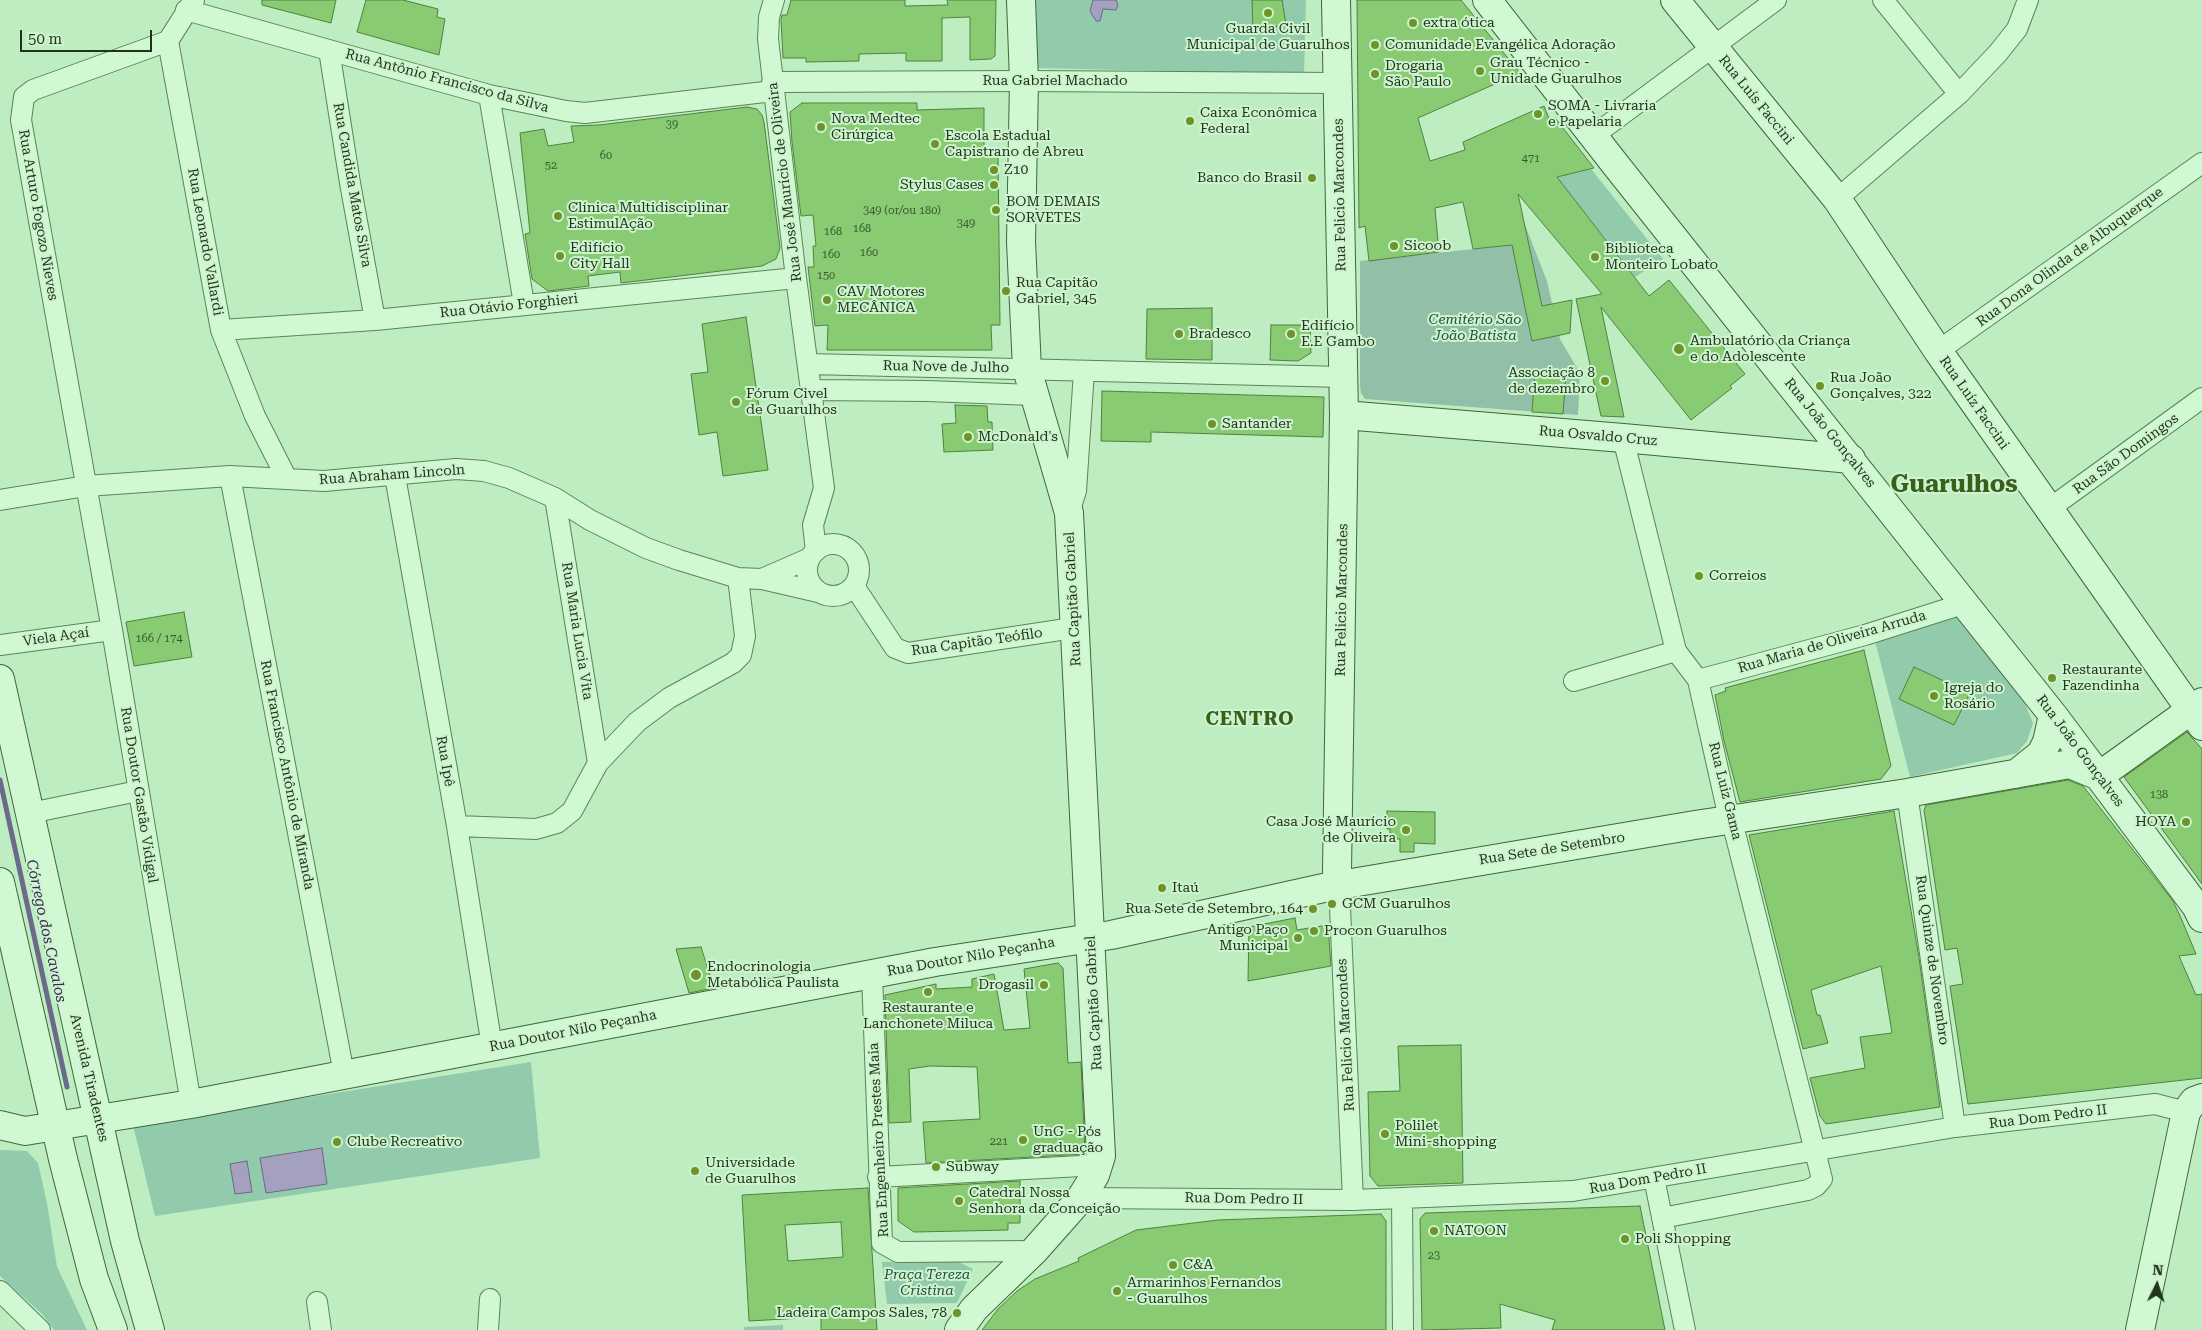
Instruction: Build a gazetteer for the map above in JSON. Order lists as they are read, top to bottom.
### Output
{
  "streets": {
    "street": [
      "Rua Antônio Francisco da Silva",
      "Rua Gabriel Machado",
      "Rua Luís Faccini",
      "Rua José Maurício de Oliveira",
      "Rua Candida Matos Silva",
      "Rua Felicio Marcondes",
      "Rua Arturo Fogozo Nieves",
      "Rua Leonardo Vallardi",
      "Rua Dona Olinda de Albuquerque",
      "Rua Otávio Forghieri",
      "Rua Nove de Julho",
      "Rua Luíz Faccini",
      "Rua João Gonçalves",
      "Rua Osvaldo Cruz",
      "Rua São Domingos",
      "Rua Abraham Lincoln",
      "Rua Capitão Gabriel",
      "Rua Maria Lucia Vita",
      "Viela Açaí",
      "Rua Capitão Teófilo",
      "Rua Maria de Oliveira Arruda",
      "Rua Ipê",
      "Rua Francisco Antônio de Miranda",
      "Rua Luiz Gama",
      "Rua Doutor Gastão Vidigal",
      "Rua Sete de Setembro",
      "Rua Doutor Nilo Peçanha",
      "Rua Quinze de Novembro",
      "Avenida Tiradentes",
      "Rua Dom Pedro II",
      "Rua Engenheiro Prestes Maia"
    ]
  },
  "crossings": [
    ["Rua Antônio Francisco da Silva", "Rua Gabriel Machado"],
    ["Rua Antônio Francisco da Silva", "Rua José Maurício de Oliveira"],
    ["Rua Antônio Francisco da Silva", "Rua Candida Matos Silva"],
    ["Rua Gabriel Machado", "Rua José Maurício de Oliveira"],
    ["Rua Gabriel Machado", "Rua Felicio Marcondes"],
    ["Rua Gabriel Machado", "Rua Capitão Gabriel"],
    ["Rua Luís Faccini", "Rua Luíz Faccini"],
    ["Rua José Maurício de Oliveira", "Rua Otávio Forghieri"],
    ["Rua José Maurício de Oliveira", "Rua Nove de Julho"],
    ["Rua José Maurício de Oliveira", "Rua Abraham Lincoln"],
    ["Rua José Maurício de Oliveira", "Rua Capitão Teófilo"],
    ["Rua Candida Matos Silva", "Rua Otávio Forghieri"],
    ["Rua Felicio Marcondes", "Rua Nove de Julho"],
    ["Rua Felicio Marcondes", "Rua Osvaldo Cruz"],
    ["Rua Felicio Marcondes", "Rua Sete de Setembro"],
    ["Rua Felicio Marcondes", "Rua Dom Pedro II"],
    ["Rua Arturo Fogozo Nieves", "Rua Leonardo Vallardi"],
    ["Rua Arturo Fogozo Nieves", "Rua Abraham Lincoln"],
    ["Rua Arturo Fogozo Nieves", "Rua Doutor Gastão Vidigal"],
    ["Rua Leonardo Vallardi", "Rua Otávio Forghieri"],
    ["Rua Leonardo Vallardi", "Rua Abraham Lincoln"],
    ["Rua Dona Olinda de Albuquerque", "Rua Luíz Faccini"],
    ["Rua Nove de Julho", "Rua Capitão Gabriel"],
    ["Rua Luíz Faccini", "Rua São Domingos"],
    ["Rua João Gonçalves", "Rua Osvaldo Cruz"],
    ["Rua João Gonçalves", "Rua Maria de Oliveira Arruda"],
    ["Rua João Gonçalves", "Rua Sete de Setembro"],
    ["Rua Osvaldo Cruz", "Rua Luiz Gama"],
    ["Rua Abraham Lincoln", "Rua Maria Lucia Vita"],
    ["Rua Abraham Lincoln", "Rua Capitão Teófilo"],
    ["Rua Abraham Lincoln", "Rua Ipê"],
    ["Rua Abraham Lincoln", "Rua Francisco Antônio de Miranda"],
    ["Rua Abraham Lincoln", "Rua Doutor Gastão Vidigal"],
    ["Rua Capitão Gabriel", "Rua Capitão Teófilo"],
    ["Rua Capitão Gabriel", "Rua Sete de Setembro"],
    ["Rua Capitão Gabriel", "Rua Doutor Nilo Peçanha"],
    ["Rua Capitão Gabriel", "Rua Dom Pedro II"],
    ["Rua Capitão Gabriel", "Rua Engenheiro Prestes Maia"],
    ["Viela Açaí", "Rua Doutor Gastão Vidigal"],
    ["Rua Maria de Oliveira Arruda", "Rua Luiz Gama"],
    ["Rua Ipê", "Rua Doutor Nilo Peçanha"],
    ["Rua Francisco Antônio de Miranda", "Rua Doutor Nilo Peçanha"],
    ["Rua Luiz Gama", "Rua Sete de Setembro"],
    ["Rua Luiz Gama", "Rua Dom Pedro II"],
    ["Rua Doutor Gastão Vidigal", "Rua Doutor Nilo Peçanha"],
    ["Rua Sete de Setembro", "Rua Doutor Nilo Peçanha"],
    ["Rua Sete de Setembro", "Rua Quinze de Novembro"],
    ["Rua Doutor Nilo Peçanha", "Avenida Tiradentes"],
    ["Rua Doutor Nilo Peçanha", "Rua Engenheiro Prestes Maia"],
    ["Rua Quinze de Novembro", "Rua Dom Pedro II"]
  ],
  "districts": ["Guarulhos", "CENTRO"],
  "water": ["Córrego dos Cavalos"],
  "parks": ["Cemitério São João Batista", "Praça Tereza Cristina"],
  "places": [
    "Guarda Civil Municipal de Guarulhos",
    "extra ótica",
    "Comunidade Evangélica Adoração",
    "Grau Técnico - Unidade Guarulhos",
    "Drogaria São Paulo",
    "SOMA - Livraria e Papelaria",
    "Caixa Econômica Federal",
    "Nova Medtec Cirúrgica",
    "Escola Estadual Capistrano de Abreu",
    "Z10",
    "Banco do Brasil",
    "Stylus Cases",
    "BOM DEMAIS SORVETES",
    "Clínica Multidisciplinar EstimulAção",
    "Sicoob",
    "Edifício City Hall",
    "Biblioteca Monteiro Lobato",
    "Rua Capitão Gabriel, 345",
    "CAV Motores MECÂNICA",
    "Bradesco",
    "Edifício E.E Gambo",
    "Ambulatório da Criança e do Adolescente",
    "Associação 8 de dezembro",
    "Rua João Gonçalves, 322",
    "Fórum Civel de Guarulhos",
    "Santander",
    "McDonald's",
    "Correios",
    "Restaurante Fazendinha",
    "Igreja do Rosário",
    "HOYA",
    "Casa José Maurício de Oliveira",
    "Itaú",
    "GCM Guarulhos",
    "Rua Sete de Setembro, 164",
    "Procon Guarulhos",
    "Antigo Paço Municipal",
    "Endocrinologia Metabólica Paulista",
    "Drogasil",
    "Restaurante e Lanchonete Miluca",
    "Polilet Mini-shopping",
    "UnG - Pós graduação",
    "Clube Recreativo",
    "Subway",
    "Universidade de Guarulhos",
    "Catedral Nossa Senhora da Conceição",
    "NATOON",
    "Poli Shopping",
    "C&A",
    "Armarinhos Fernandos - Guarulhos",
    "Ladeira Campos Sales, 78"
  ],
  "house_numbers": [
    "39",
    "60",
    "471",
    "52",
    "349 (or/ou 180)",
    "349",
    "168",
    "168",
    "160",
    "160",
    "150",
    "166 / 174",
    "138",
    "221",
    "23"
  ],
  "scale_bar": "50 m",
  "north": "top"
}
